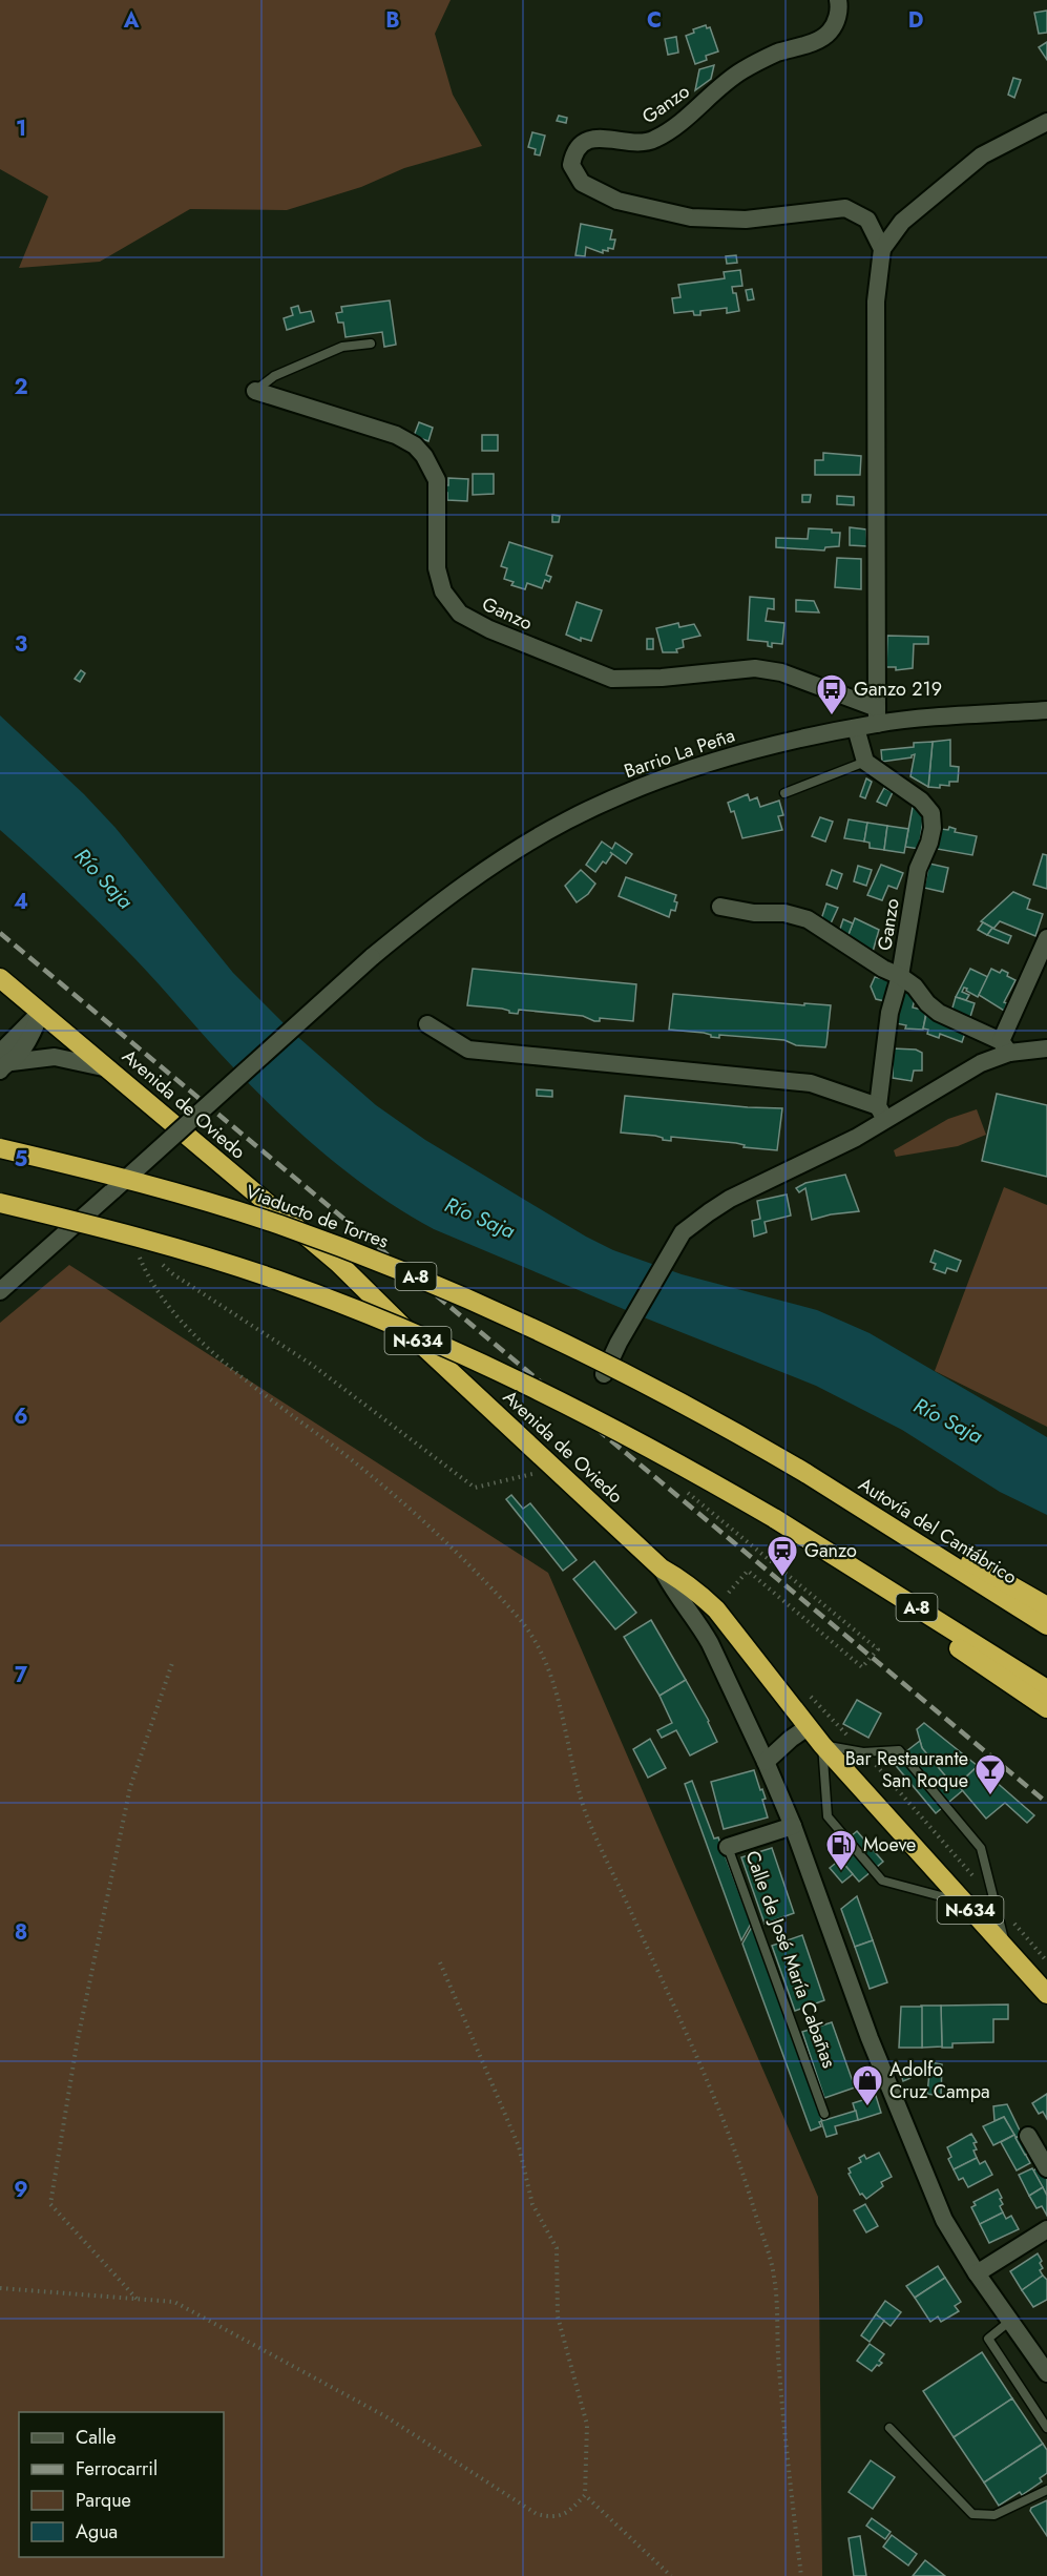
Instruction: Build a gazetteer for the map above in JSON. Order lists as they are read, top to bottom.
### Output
{
  "streets": {
    "highway": [
      "Avenida de Oviedo",
      "Viaducto de Torres",
      "A-8",
      "N-634",
      "Autovía del Cantábrico"
    ],
    "street": ["Ganzo", "Barrio La Peña", "Calle de José María Cabañas"]
  },
  "crossings": [
    ["Ganzo", "Barrio La Peña"],
    ["Viaducto de Torres", "Autovía del Cantábrico"]
  ],
  "water": ["Río Saja"],
  "places": {
    "bus stop": ["Ganzo 219"],
    "station": ["Ganzo"],
    "bar": ["Bar Restaurante San Roque"],
    "fuel station": ["Moeve"],
    "shop": ["Adolfo Cruz Campa"]
  },
  "legend": [
    "Calle",
    "Ferrocarril",
    "Parque",
    "Agua"
  ],
  "grid": {
    "columns": [
      "A",
      "B",
      "C",
      "D"
    ],
    "rows": [
      "1",
      "2",
      "3",
      "4",
      "5",
      "6",
      "7",
      "8",
      "9"
    ]
  }
}
